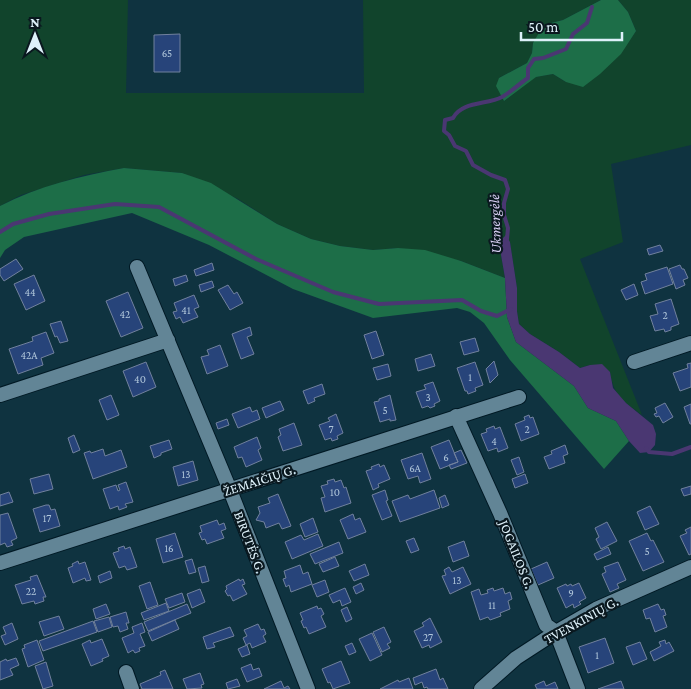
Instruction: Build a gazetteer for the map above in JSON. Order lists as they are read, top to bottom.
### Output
{
  "streets": {
    "street": [
      "ŽEMAIČIŲ G.",
      "BIRUTĖS G.",
      "JOGAILOS G.",
      "TVENKINIŲ G."
    ]
  },
  "crossings": [
    ["ŽEMAIČIŲ G.", "BIRUTĖS G."],
    ["ŽEMAIČIŲ G.", "JOGAILOS G."],
    ["JOGAILOS G.", "TVENKINIŲ G."]
  ],
  "water": ["Ukmergėlė"],
  "house_numbers": [
    "65",
    "44",
    "41",
    "42",
    "2",
    "42A",
    "1",
    "40",
    "3",
    "5",
    "7",
    "2",
    "4",
    "6",
    "6A",
    "13",
    "10",
    "17",
    "16",
    "5",
    "13",
    "22",
    "9",
    "11",
    "27",
    "1"
  ],
  "scale_bar": "50 m",
  "north": "top"
}
